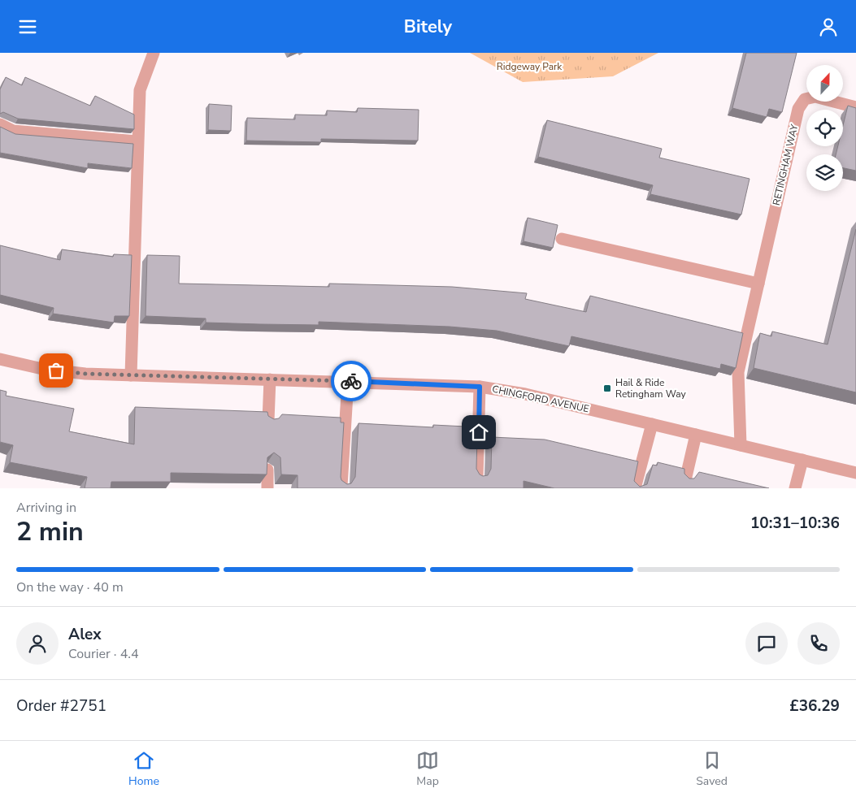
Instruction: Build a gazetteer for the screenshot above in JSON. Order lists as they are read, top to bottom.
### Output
{
  "streets": {
    "street": ["RETINGHAM WAY", "CHINGFORD AVENUE"]
  },
  "crossings": [
    ["RETINGHAM WAY", "CHINGFORD AVENUE"]
  ],
  "parks": ["Ridgeway Park"],
  "places": {
    "transit": ["Hail & Ride Retingham Way"]
  },
  "north": "top",
  "page": {
    "header": "Bitely",
    "heading": ["2 min", "Arriving in", "10:31–10:36"],
    "panel": [
      "Alex",
      "Courier · 4.4",
      "Order #2751",
      "£36.29"
    ],
    "bar": "On the way · 40 m",
    "tabs": ["Home", "Map", "Saved"]
  }
}
